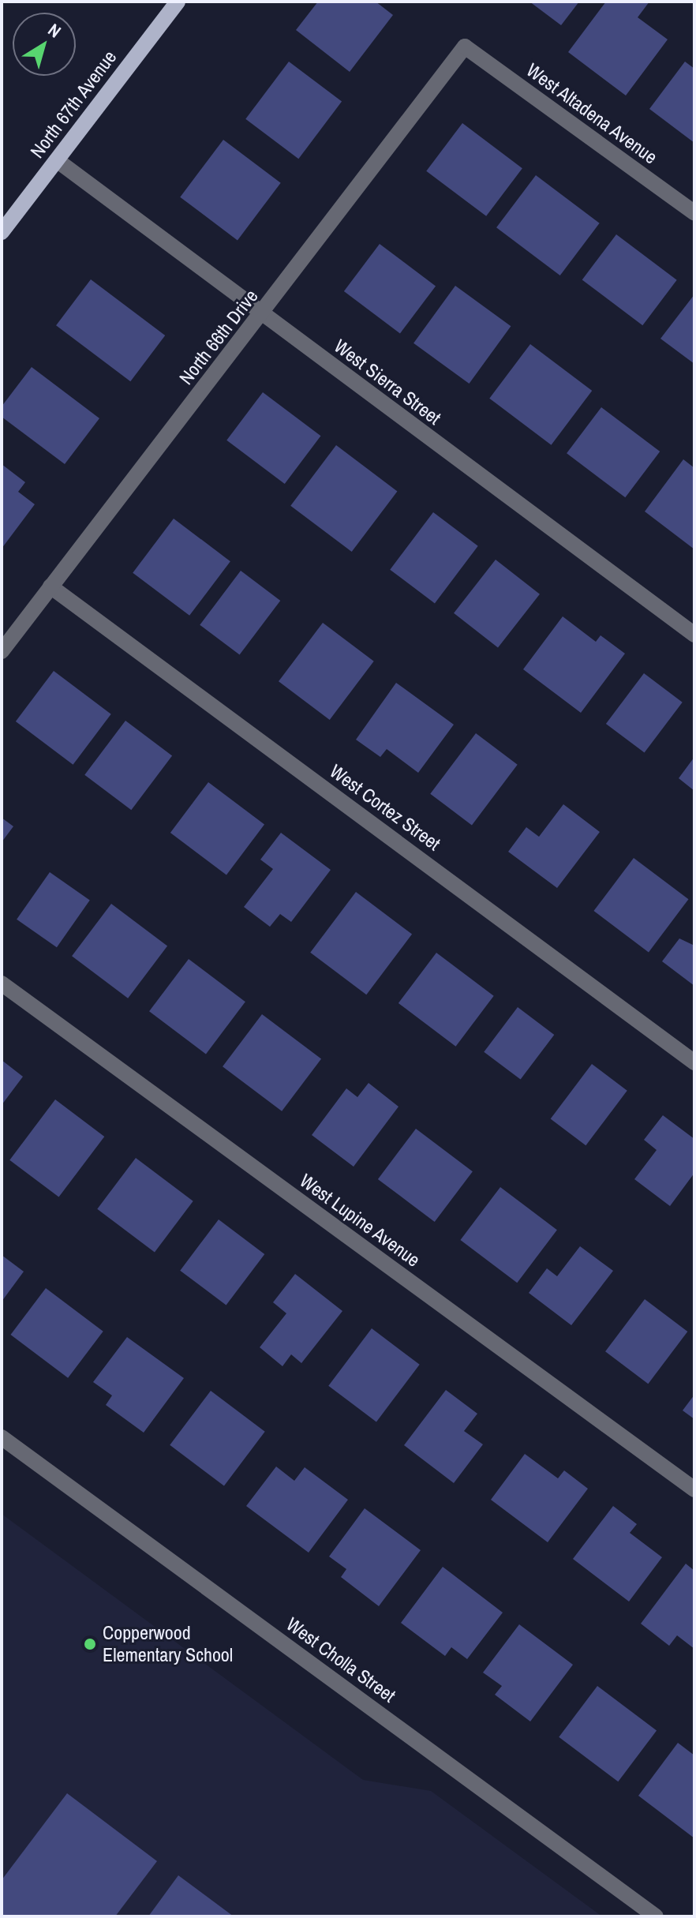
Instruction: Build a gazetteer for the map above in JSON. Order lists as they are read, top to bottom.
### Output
{
  "streets": {
    "main road": ["North 67th Avenue"],
    "street": [
      "West Altadena Avenue",
      "North 66th Drive",
      "West Sierra Street",
      "West Cortez Street",
      "West Lupine Avenue",
      "West Cholla Street"
    ]
  },
  "crossings": [
    ["North 67th Avenue", "West Sierra Street"],
    ["West Altadena Avenue", "North 66th Drive"],
    ["North 66th Drive", "West Sierra Street"],
    ["North 66th Drive", "West Cortez Street"]
  ],
  "places": ["Copperwood Elementary School"],
  "north": "top right"
}
